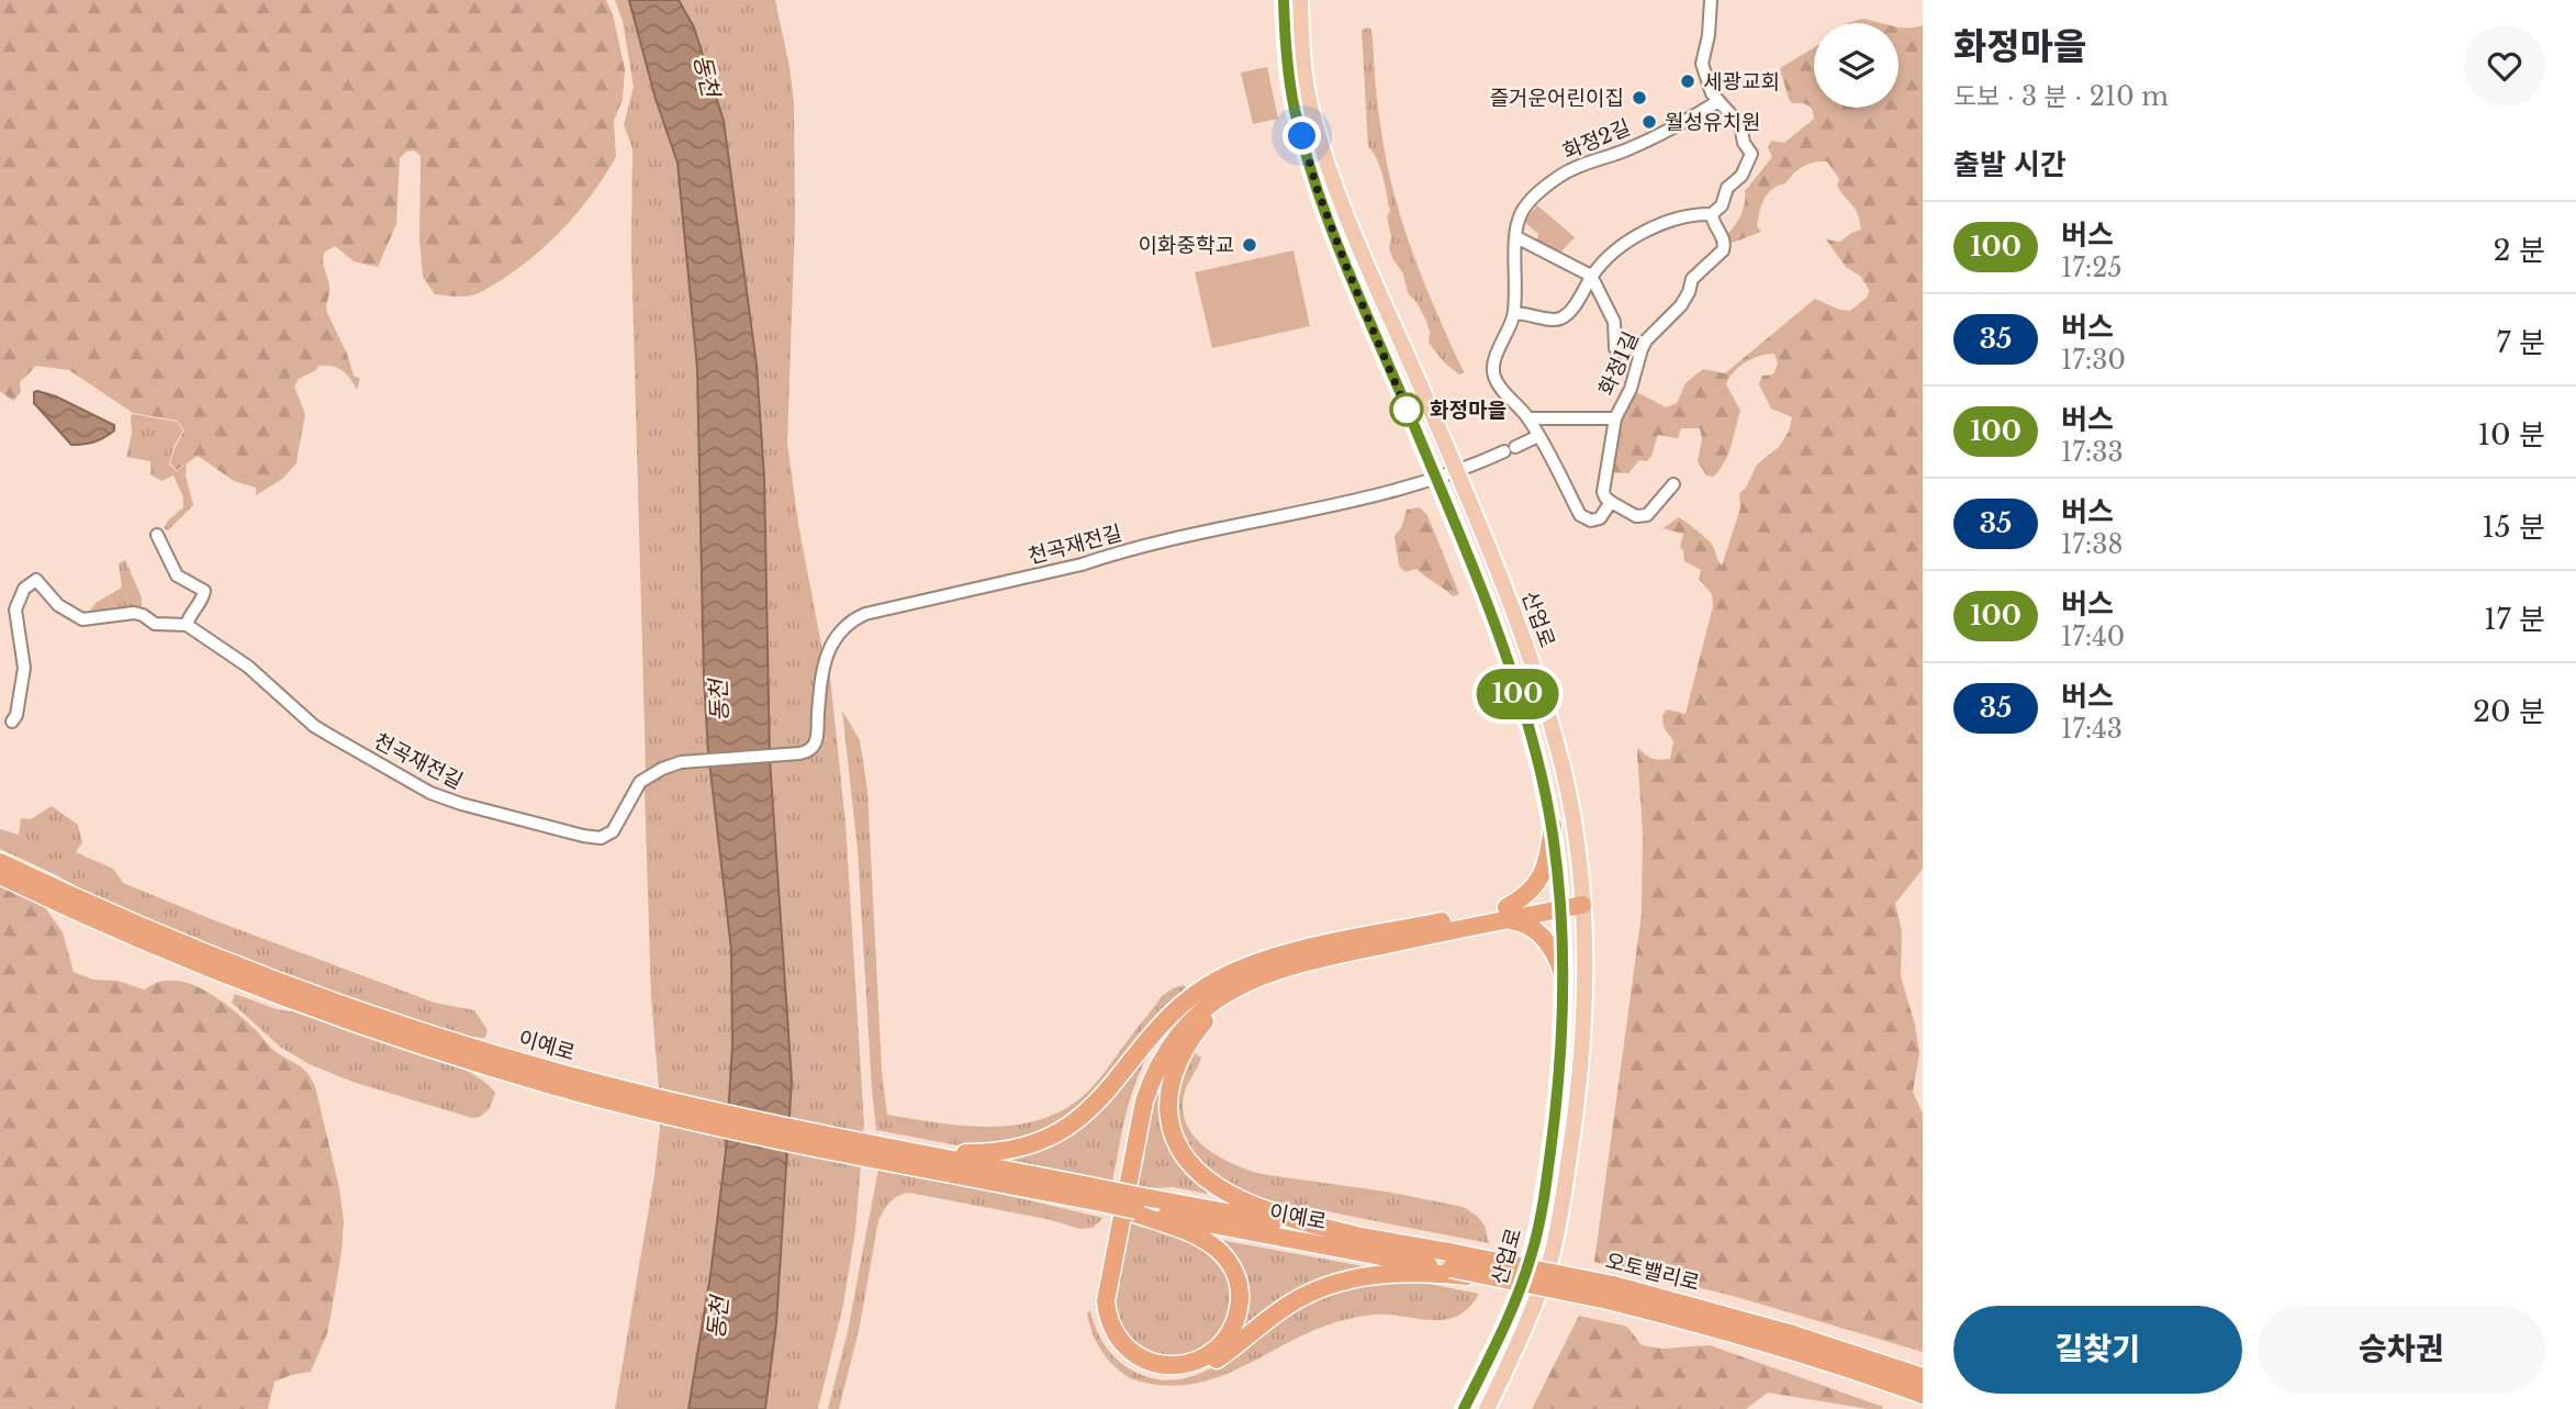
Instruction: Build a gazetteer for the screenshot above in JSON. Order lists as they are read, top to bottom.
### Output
{
  "streets": {
    "highway": ["이예로", "오토밸리로"],
    "main road": ["산업로"],
    "street": ["화정2길", "화정1길", "천곡재전길"]
  },
  "crossings": [
    ["천곡재전길", "산업로"],
    ["이예로", "오토밸리로"]
  ],
  "water": ["동천"],
  "places": [
    "세광교회",
    "즐거운어린이집",
    "월성유치원",
    "이화중학교",
    "화정마을"
  ],
  "lines": ["bus line 100"],
  "page": {
    "on_map": "100",
    "heading": [
      ["화정마을", "도보 · 3 분 · 210 m"],
      "출발 시간"
    ],
    "list": [
      {
        "mark": "100",
        "name": "버스",
        "note": "17:25",
        "value": "2 분"
      },
      {
        "mark": "35",
        "name": "버스",
        "note": "17:30",
        "value": "7 분"
      },
      {
        "mark": "100",
        "name": "버스",
        "note": "17:33",
        "value": "10 분"
      },
      {
        "mark": "35",
        "name": "버스",
        "note": "17:38",
        "value": "15 분"
      },
      {
        "mark": "100",
        "name": "버스",
        "note": "17:40",
        "value": "17 분"
      },
      {
        "mark": "35",
        "name": "버스",
        "note": "17:43",
        "value": "20 분"
      }
    ],
    "buttons": ["길찾기", "승차권"]
  }
}
